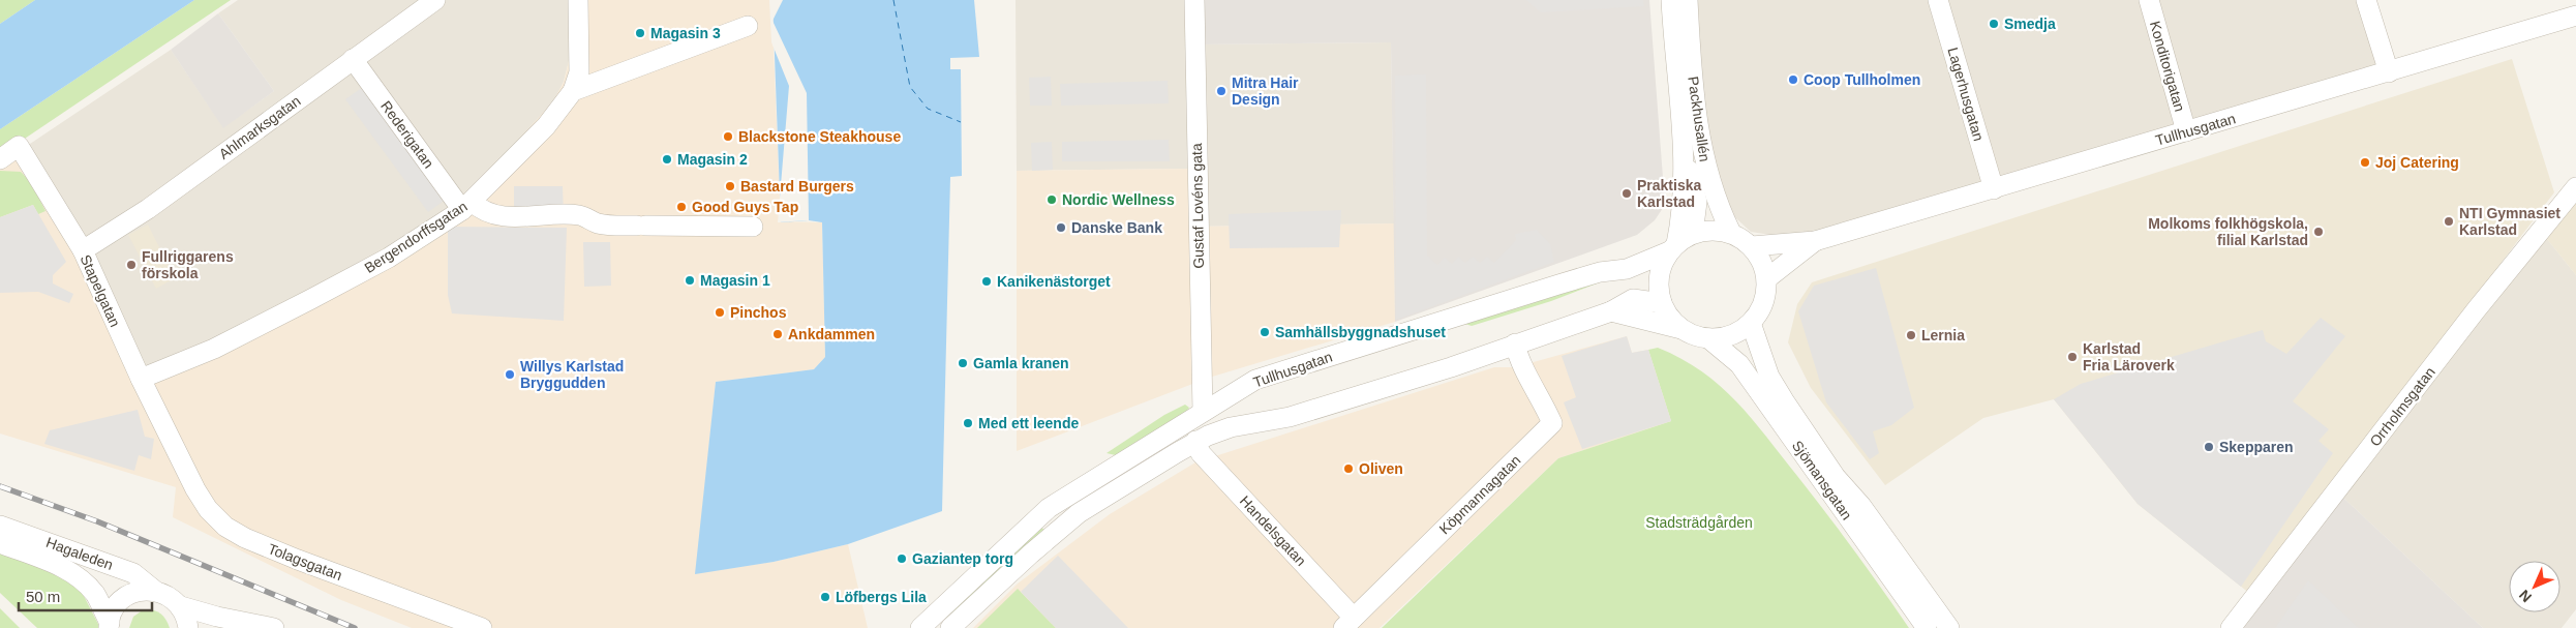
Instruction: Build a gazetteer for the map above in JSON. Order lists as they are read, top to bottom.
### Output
{
  "streets": {
    "street": [
      "Konditorigatan",
      "Lagerhusgatan",
      "Packhusallén",
      "Ahlmarksgatan",
      "Tullhusgatan",
      "Rederigatan",
      "Gustaf Lovéns gata",
      "Bergendorffsgatan",
      "Stapelgatan",
      "Orrholmsgatan",
      "Sjömansgatan",
      "Köpmannagatan",
      "Handelsgatan",
      "Hagaleden",
      "Tolagsgatan"
    ]
  },
  "crossings": [
    ["Konditorigatan", "Tullhusgatan"],
    ["Lagerhusgatan", "Tullhusgatan"],
    ["Packhusallén", "Tullhusgatan"],
    ["Packhusallén", "Sjömansgatan"],
    ["Ahlmarksgatan", "Rederigatan"],
    ["Ahlmarksgatan", "Stapelgatan"],
    ["Tullhusgatan", "Gustaf Lovéns gata"],
    ["Tullhusgatan", "Sjömansgatan"],
    ["Rederigatan", "Bergendorffsgatan"],
    ["Bergendorffsgatan", "Stapelgatan"],
    ["Stapelgatan", "Tolagsgatan"],
    ["Köpmannagatan", "Handelsgatan"]
  ],
  "parks": ["Stadsträdgården"],
  "places": [
    "Smedja",
    "Magasin 3",
    "Coop Tullholmen",
    "Mitra Hair Design",
    "Blackstone Steakhouse",
    "Magasin 2",
    "Joj Catering",
    "Bastard Burgers",
    "Praktiska Karlstad",
    "Nordic Wellness",
    "Good Guys Tap",
    "NTI Gymnasiet Karlstad",
    "Danske Bank",
    "Molkoms folkhögskola, filial Karlstad",
    "Fullriggarens förskola",
    "Magasin 1",
    "Kanikenästorget",
    "Pinchos",
    "Samhällsbyggnadshuset",
    "Ankdammen",
    "Lernia",
    "Karlstad Fria Läroverk",
    "Gamla kranen",
    "Willys Karlstad Bryggudden",
    "Med ett leende",
    "Skepparen",
    "Oliven",
    "Gaziantep torg",
    "Löfbergs Lila"
  ],
  "scale_bar": "50 m",
  "north": "bottom left"
}
